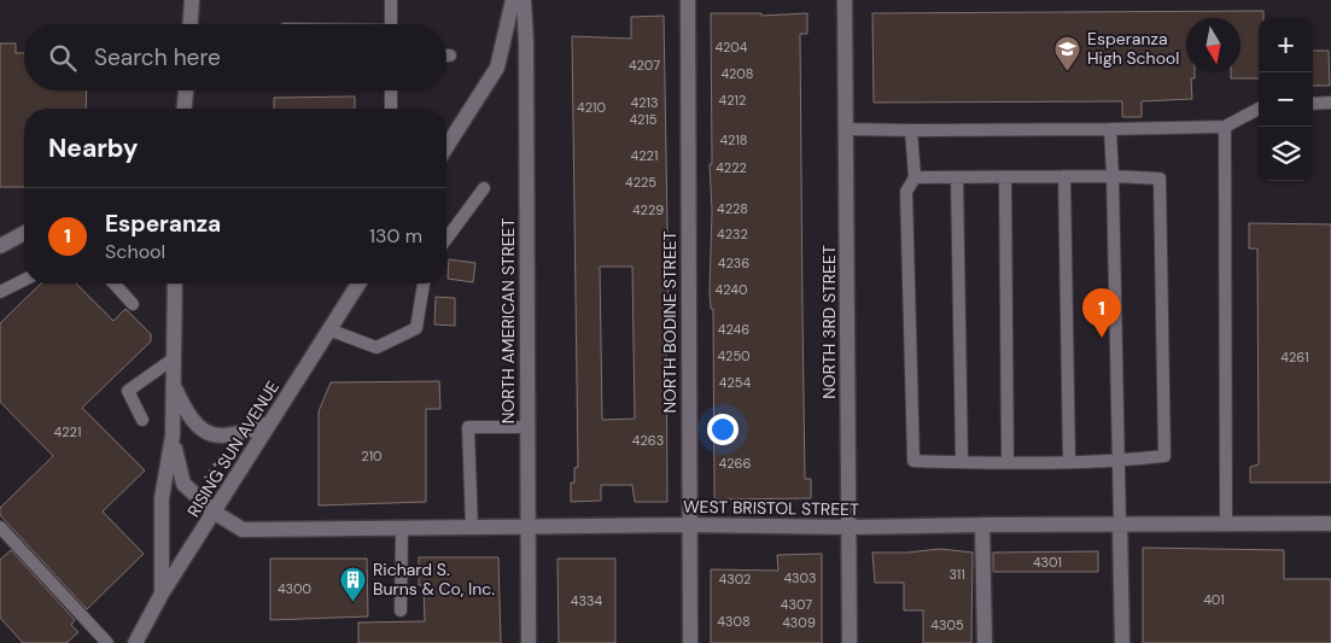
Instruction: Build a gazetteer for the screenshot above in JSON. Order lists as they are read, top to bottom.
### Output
{
  "streets": {
    "street": [
      "NORTH AMERICAN STREET",
      "NORTH BODINE STREET",
      "NORTH 3RD STREET",
      "RISING SUN AVENUE",
      "WEST BRISTOL STREET"
    ]
  },
  "crossings": [
    ["NORTH AMERICAN STREET", "WEST BRISTOL STREET"],
    ["NORTH BODINE STREET", "WEST BRISTOL STREET"],
    ["NORTH 3RD STREET", "WEST BRISTOL STREET"],
    ["RISING SUN AVENUE", "WEST BRISTOL STREET"]
  ],
  "places": {
    "school or university": ["Esperanza High School"],
    "building": ["Richard S. Burns & Co, Inc."]
  },
  "house_numbers": [
    "4204",
    "4207",
    "4208",
    "4212",
    "4213",
    "4210",
    "4215",
    "4218",
    "4221",
    "4222",
    "4225",
    "4228",
    "4229",
    "4232",
    "4236",
    "4240",
    "4246",
    "4250",
    "4261",
    "4254",
    "4221",
    "4263",
    "210",
    "4266",
    "4301",
    "311",
    "4303",
    "4302",
    "4300",
    "401",
    "4334",
    "4307",
    "4308",
    "4309",
    "4305"
  ],
  "north": "bottom",
  "page": {
    "map_buttons": ["+", "−"],
    "search": "Search here",
    "heading": "Nearby",
    "list": [
      {
        "mark": "1",
        "name": "Esperanza",
        "note": "School",
        "value": "130 m"
      }
    ],
    "pins": "1"
  }
}
